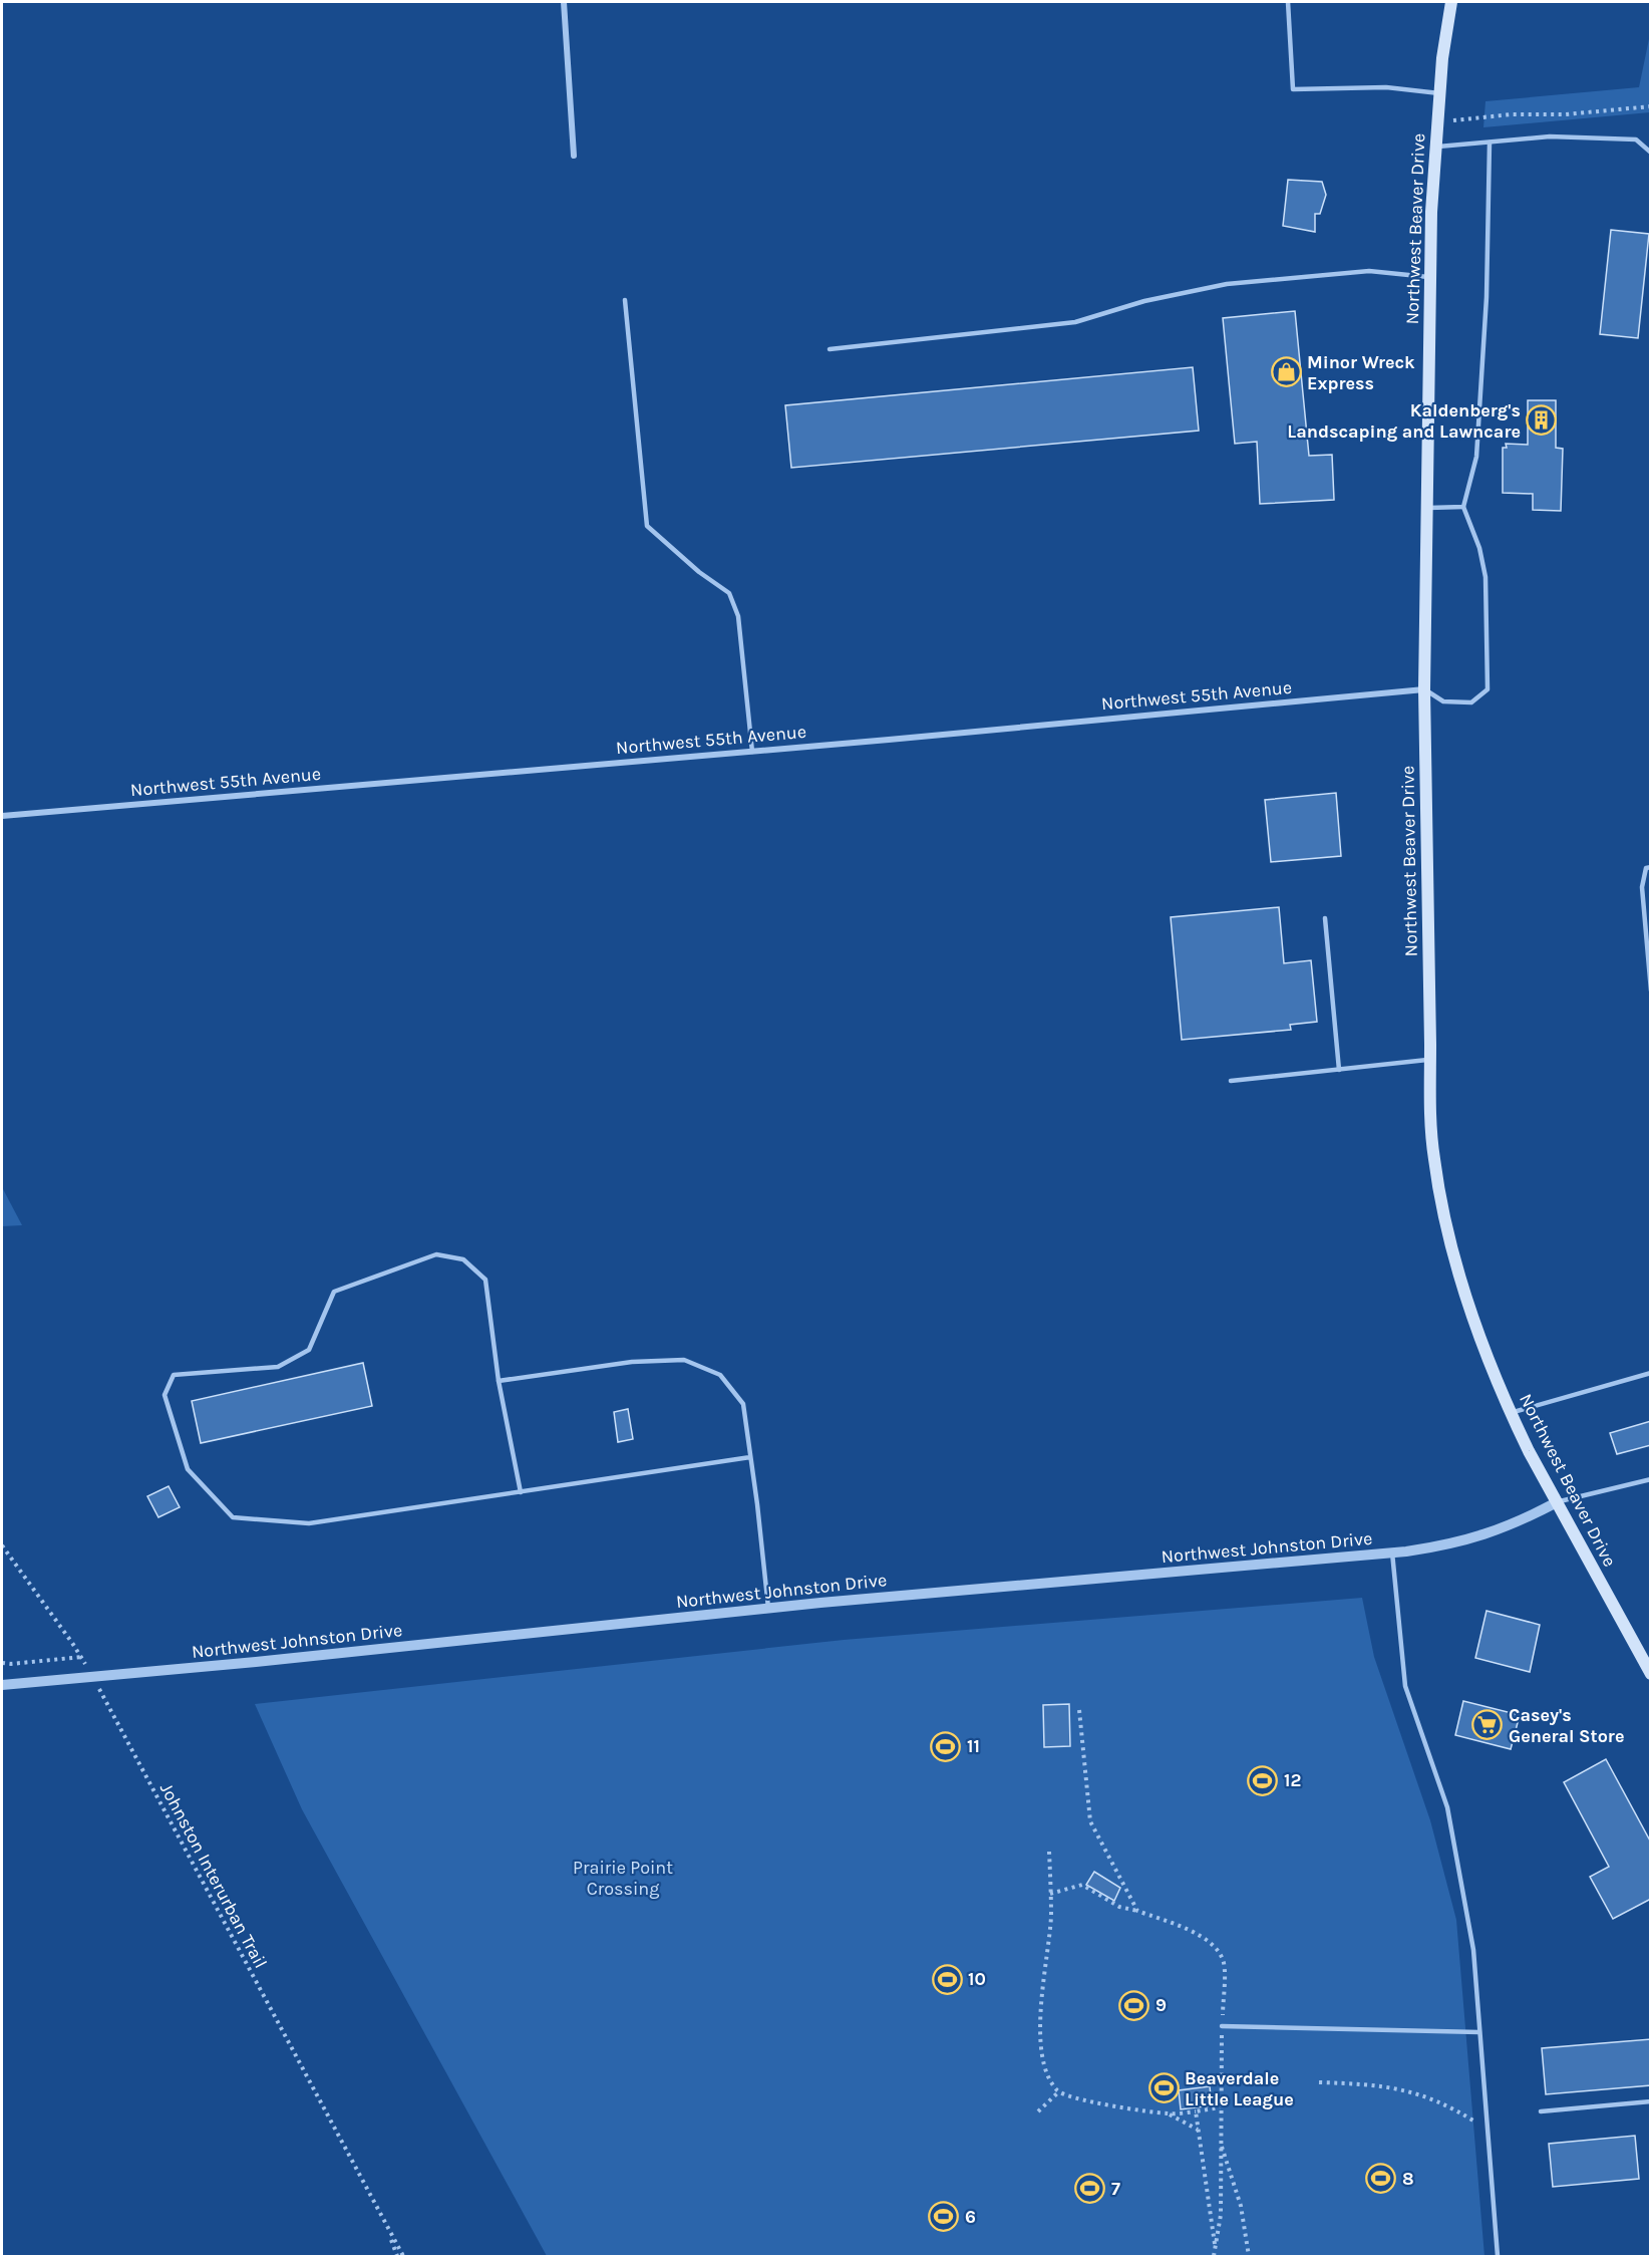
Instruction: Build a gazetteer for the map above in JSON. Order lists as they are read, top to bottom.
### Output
{
  "streets": {
    "main road": ["Northwest Beaver Drive"],
    "street": ["Northwest 55th Avenue", "Northwest Johnston Drive"],
    "path": ["Johnston Interurban Trail"]
  },
  "crossings": [
    ["Northwest Beaver Drive", "Northwest 55th Avenue"],
    ["Northwest Beaver Drive", "Northwest Johnston Drive"],
    ["Northwest Johnston Drive", "Johnston Interurban Trail"]
  ],
  "parks": ["Prairie Point Crossing"],
  "places": {
    "shop": ["Minor Wreck Express"],
    "building": ["Kaldenberg's Landscaping and Lawncare"],
    "supermarket": ["Casey's General Store"],
    "sports": [
      "11",
      "12",
      "10",
      "9",
      "Beaverdale Little League",
      "8",
      "7",
      "6"
    ]
  }
}
